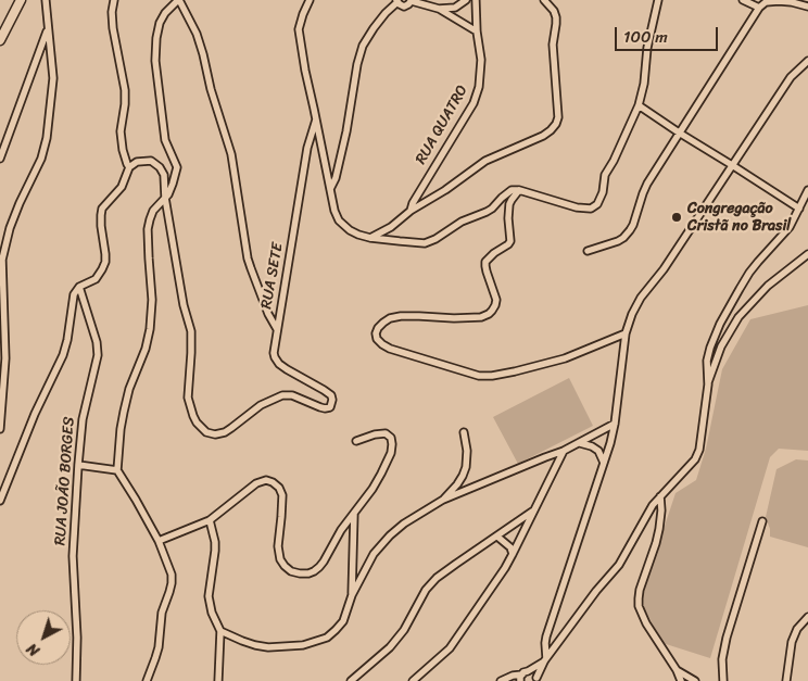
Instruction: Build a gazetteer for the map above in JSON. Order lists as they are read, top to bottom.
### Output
{
  "streets": {
    "street": ["RUA QUATRO", "RUA SETE", "RUA JOÃO BORGES"]
  },
  "places": ["Congregação Cristã no Brasil"],
  "scale_bar": "100 m",
  "north": "bottom left"
}
